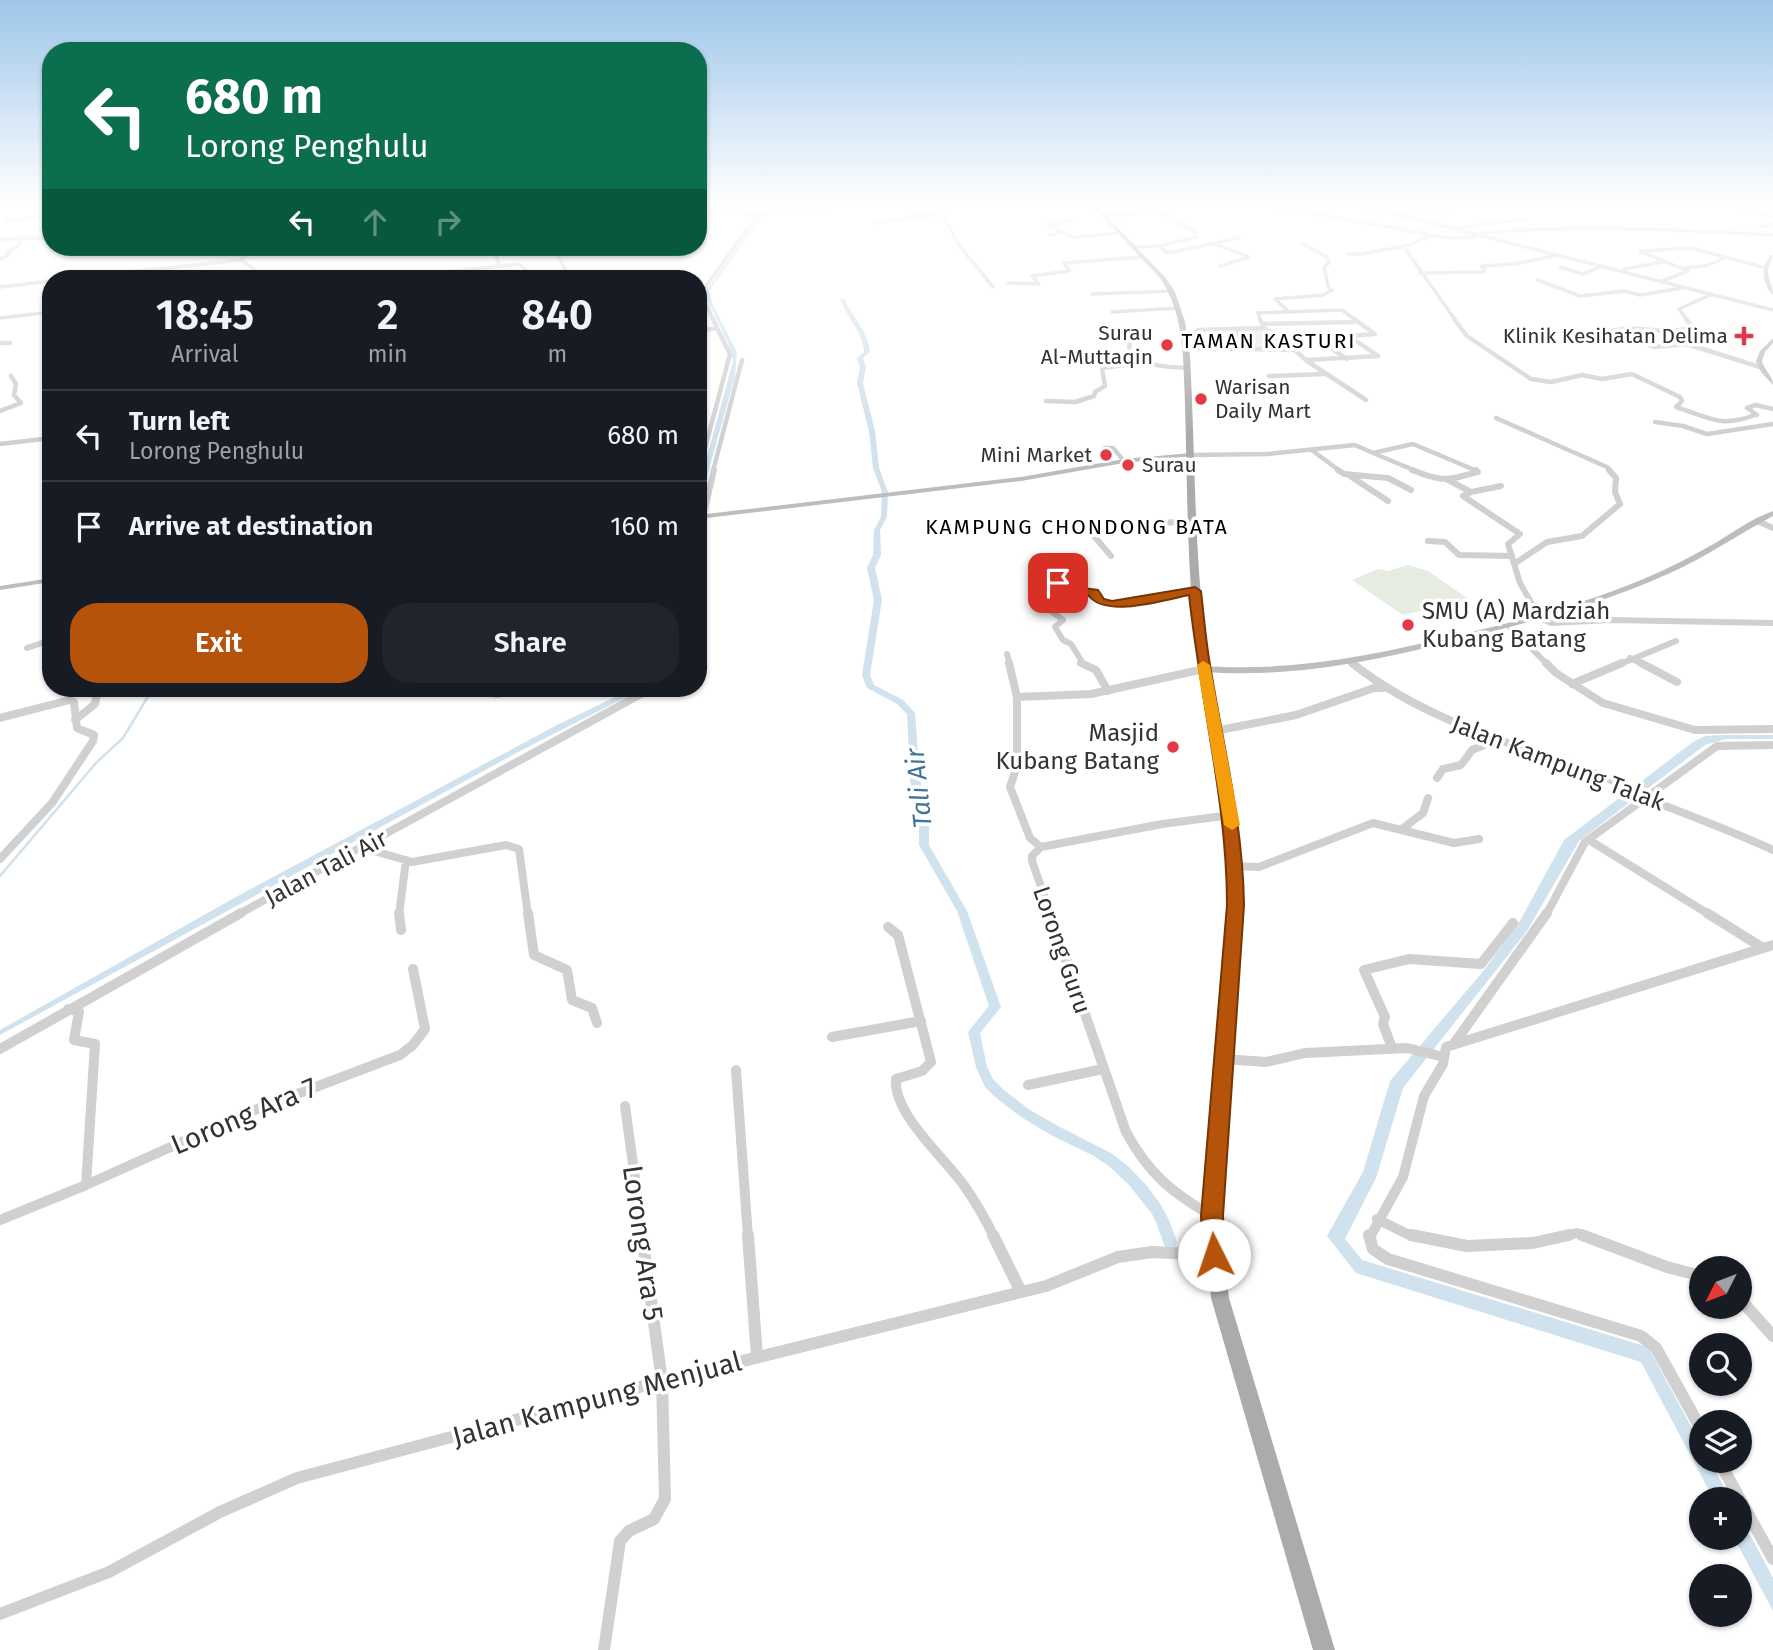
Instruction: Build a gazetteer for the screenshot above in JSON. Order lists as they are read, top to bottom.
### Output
{
  "streets": {
    "street": [
      "Jalan Kampung Talak",
      "Jalan Tali Air",
      "Lorong Guru",
      "Lorong Ara 7",
      "Lorong Ara 5",
      "Jalan Kampung Menjual"
    ]
  },
  "crossings": [
    ["Lorong Ara 5", "Jalan Kampung Menjual"]
  ],
  "districts": ["TAMAN KASTURI", "KAMPUNG CHONDONG BATA"],
  "water": ["Tali Air"],
  "places": {
    "health": ["Klinik Kesihatan Delima"],
    "other": [
      "Surau Al-Muttaqin",
      "Warisan Daily Mart",
      "Mini Market",
      "Surau",
      "SMU (A) Mardziah Kubang Batang",
      "Masjid Kubang Batang"
    ]
  },
  "north": "bottom left",
  "page": {
    "turn": ["680 m", "Lorong Penghulu"],
    "eta": [
      "18:45",
      "Arrival",
      "2",
      "min",
      "840",
      "m"
    ],
    "list": [
      {
        "name": "Turn left",
        "note": "Lorong Penghulu",
        "value": "680 m"
      },
      {
        "name": "Arrive at destination",
        "value": "160 m"
      }
    ],
    "buttons": ["Exit", "Share"],
    "map_buttons": ["+", "−"]
  }
}
